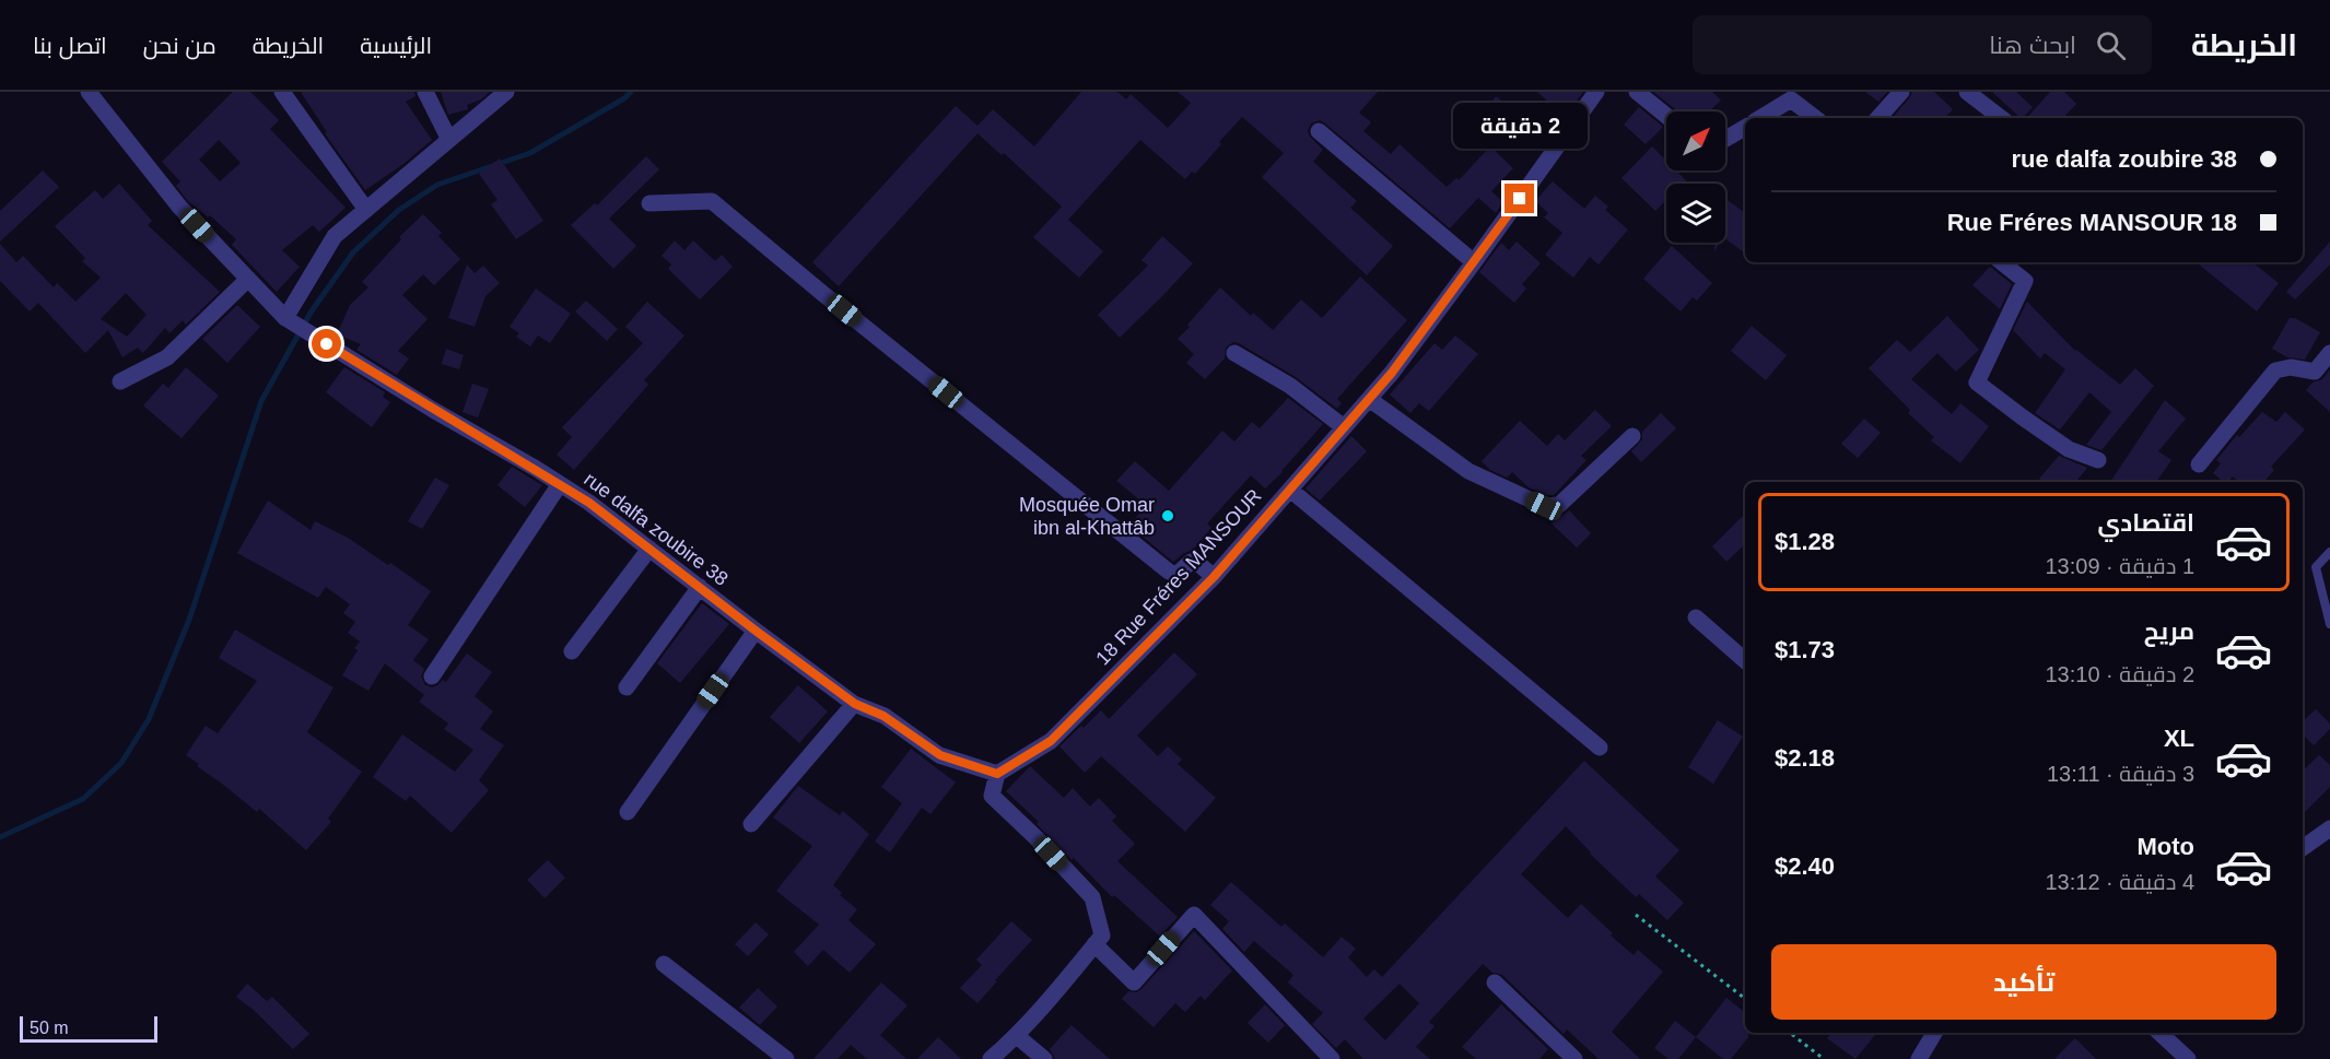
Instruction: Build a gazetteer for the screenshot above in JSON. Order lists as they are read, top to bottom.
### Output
{
  "streets": {
    "street": ["rue dalfa zoubire 38", "18 Rue Fréres MANSOUR"]
  },
  "crossings": [
    ["rue dalfa zoubire 38", "18 Rue Fréres MANSOUR"]
  ],
  "places": ["Mosquée Omar ibn al-Khattâb"],
  "scale_bar": "50 m",
  "north": "top right",
  "page": {
    "header": "الخريطة",
    "search": "ابحث هنا",
    "nav": [
      "الرئيسية",
      "الخريطة",
      "من نحن",
      "اتصل بنا"
    ],
    "bubble": "2 دقيقة",
    "banner": ["rue dalfa zoubire 38", "18 Rue Fréres MANSOUR"],
    "list": [
      {
        "name": "اقتصادي",
        "note": "1 دقيقة · 13:09",
        "value": "$1.28"
      },
      {
        "name": "مريح",
        "note": "2 دقيقة · 13:10",
        "value": "$1.73"
      },
      {
        "name": "XL",
        "note": "3 دقيقة · 13:11",
        "value": "$2.18"
      },
      {
        "name": "Moto",
        "note": "4 دقيقة · 13:12",
        "value": "$2.40"
      }
    ],
    "buttons": "تأكيد",
    "scale": "50 m"
  }
}
